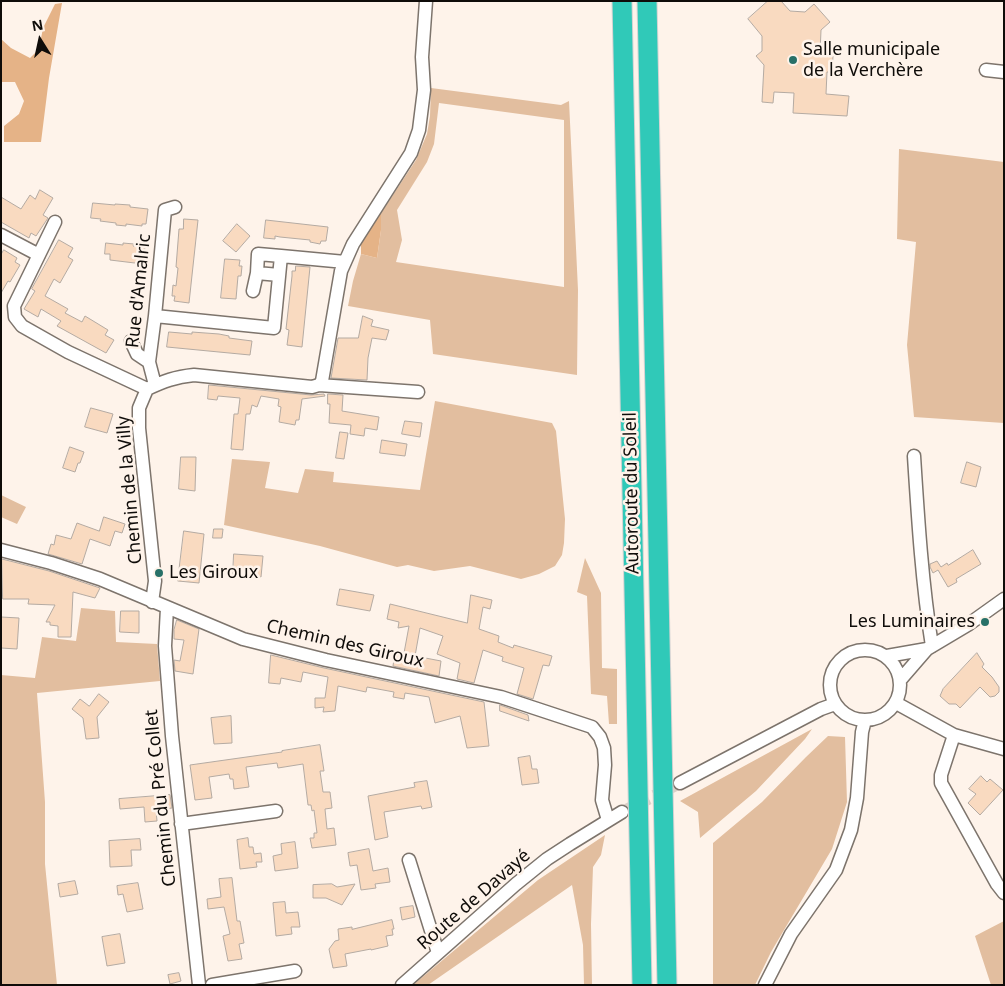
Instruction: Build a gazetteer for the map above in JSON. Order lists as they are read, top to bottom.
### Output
{
  "streets": {
    "highway": ["Autoroute du Soleil"],
    "street": [
      "Rue d'Amalric",
      "Chemin de la Villy",
      "Chemin des Giroux",
      "Chemin du Pré Collet",
      "Route de Davayé"
    ]
  },
  "crossings": [
    ["Rue d'Amalric", "Chemin de la Villy"],
    ["Chemin de la Villy", "Chemin des Giroux"],
    ["Chemin des Giroux", "Chemin du Pré Collet"],
    ["Chemin des Giroux", "Route de Davayé"]
  ],
  "places": ["Salle municipale de la Verchère", "Les Giroux", "Les Luminaires"],
  "north": "top"
}
